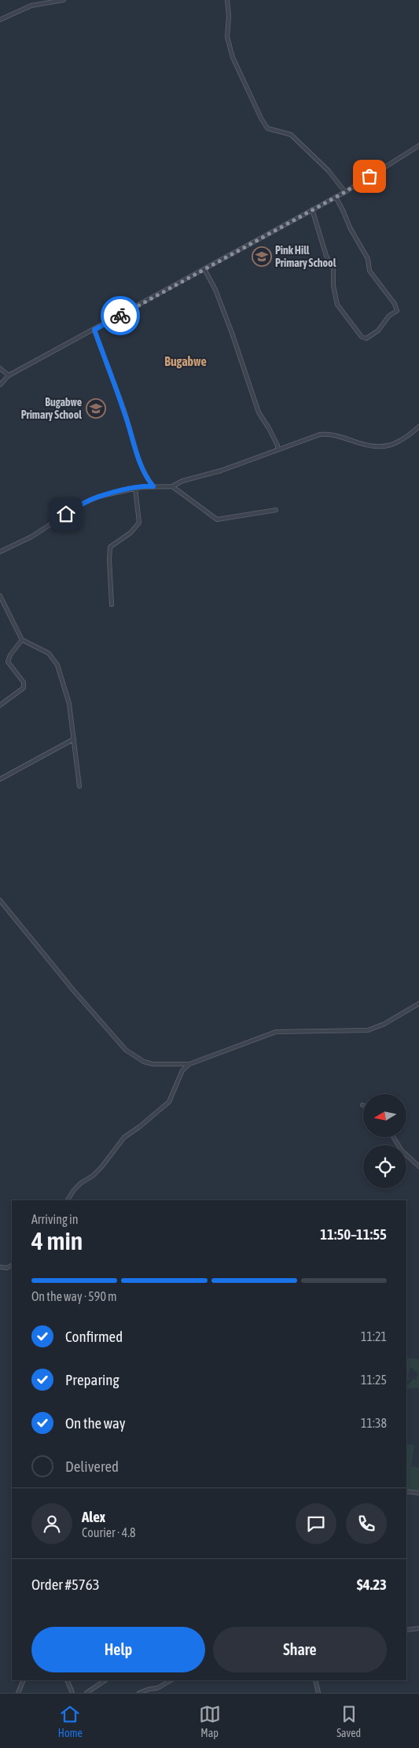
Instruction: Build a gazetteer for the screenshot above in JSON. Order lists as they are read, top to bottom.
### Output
{
  "districts": ["Bugabwe"],
  "places": {
    "school or university": ["Pink Hill Primary School", "Bugabwe Primary School"]
  },
  "north": "left",
  "page": {
    "heading": ["4 min", "Arriving in", "11:50–11:55"],
    "panel": [
      "Alex",
      "Courier · 4.8",
      "Order #5763",
      "$4.23"
    ],
    "bar": "On the way · 590 m",
    "list": [
      ["Confirmed", "11:21"],
      ["Preparing", "11:25"],
      ["On the way", "11:38"],
      "Delivered"
    ],
    "buttons": ["Help", "Share"],
    "tabs": ["Home", "Map", "Saved"]
  }
}
